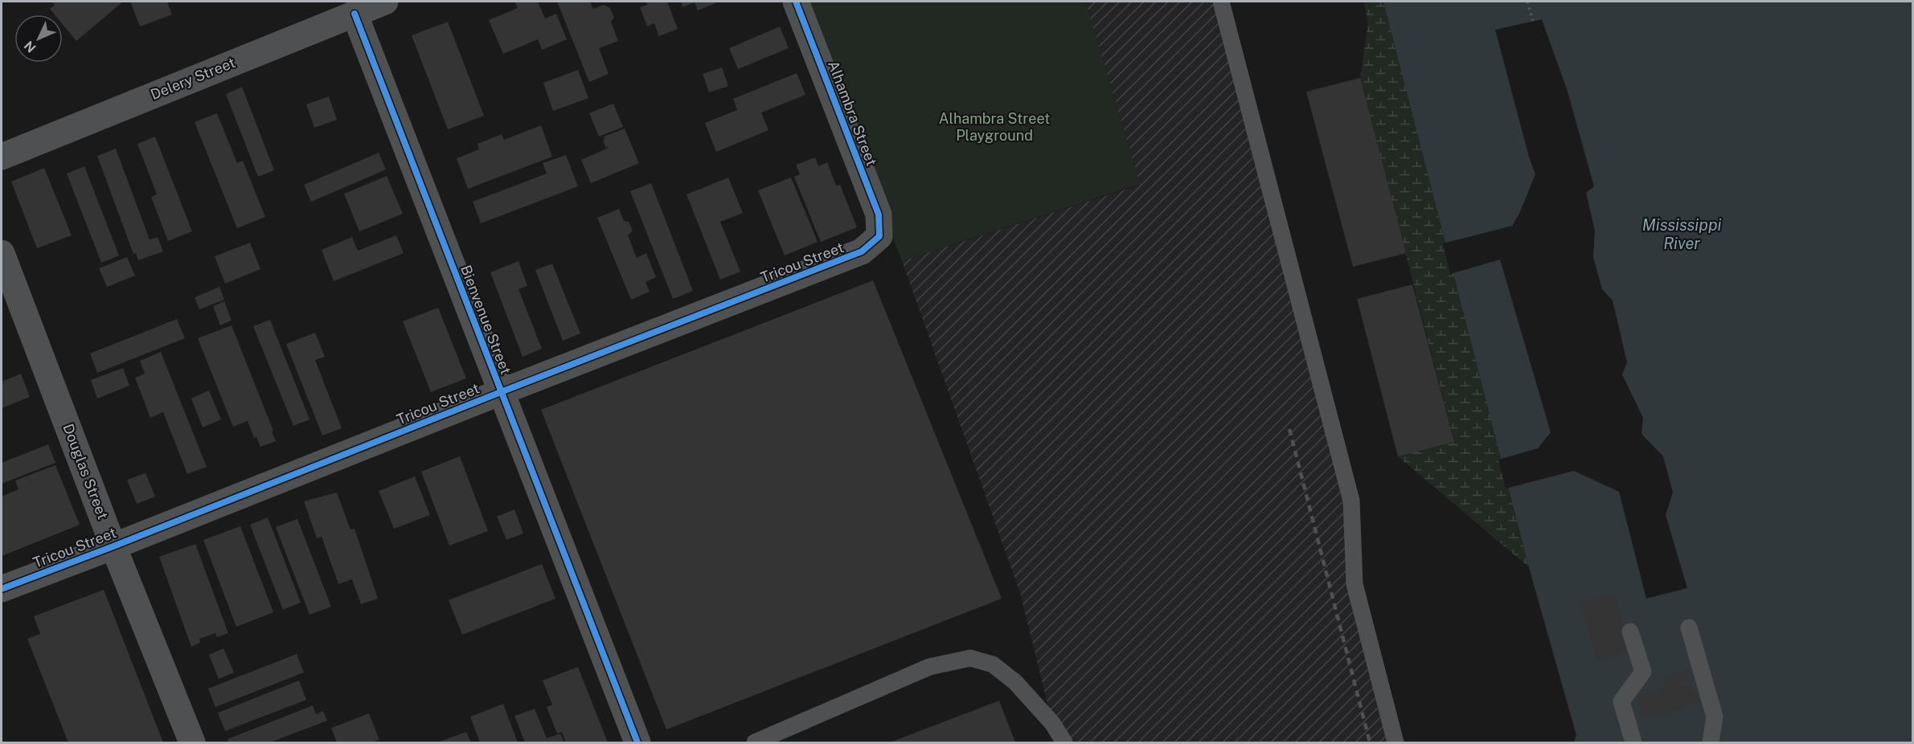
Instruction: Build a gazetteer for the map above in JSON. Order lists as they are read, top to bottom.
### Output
{
  "streets": {
    "street": [
      "Delery Street",
      "Alhambra Street",
      "Tricou Street",
      "Bienvenue Street",
      "Douglas Street"
    ]
  },
  "crossings": [
    ["Delery Street", "Bienvenue Street"],
    ["Alhambra Street", "Tricou Street"],
    ["Tricou Street", "Bienvenue Street"],
    ["Tricou Street", "Douglas Street"]
  ],
  "water": ["Mississippi River"],
  "parks": ["Alhambra Street Playground"],
  "north": "bottom left"
}
